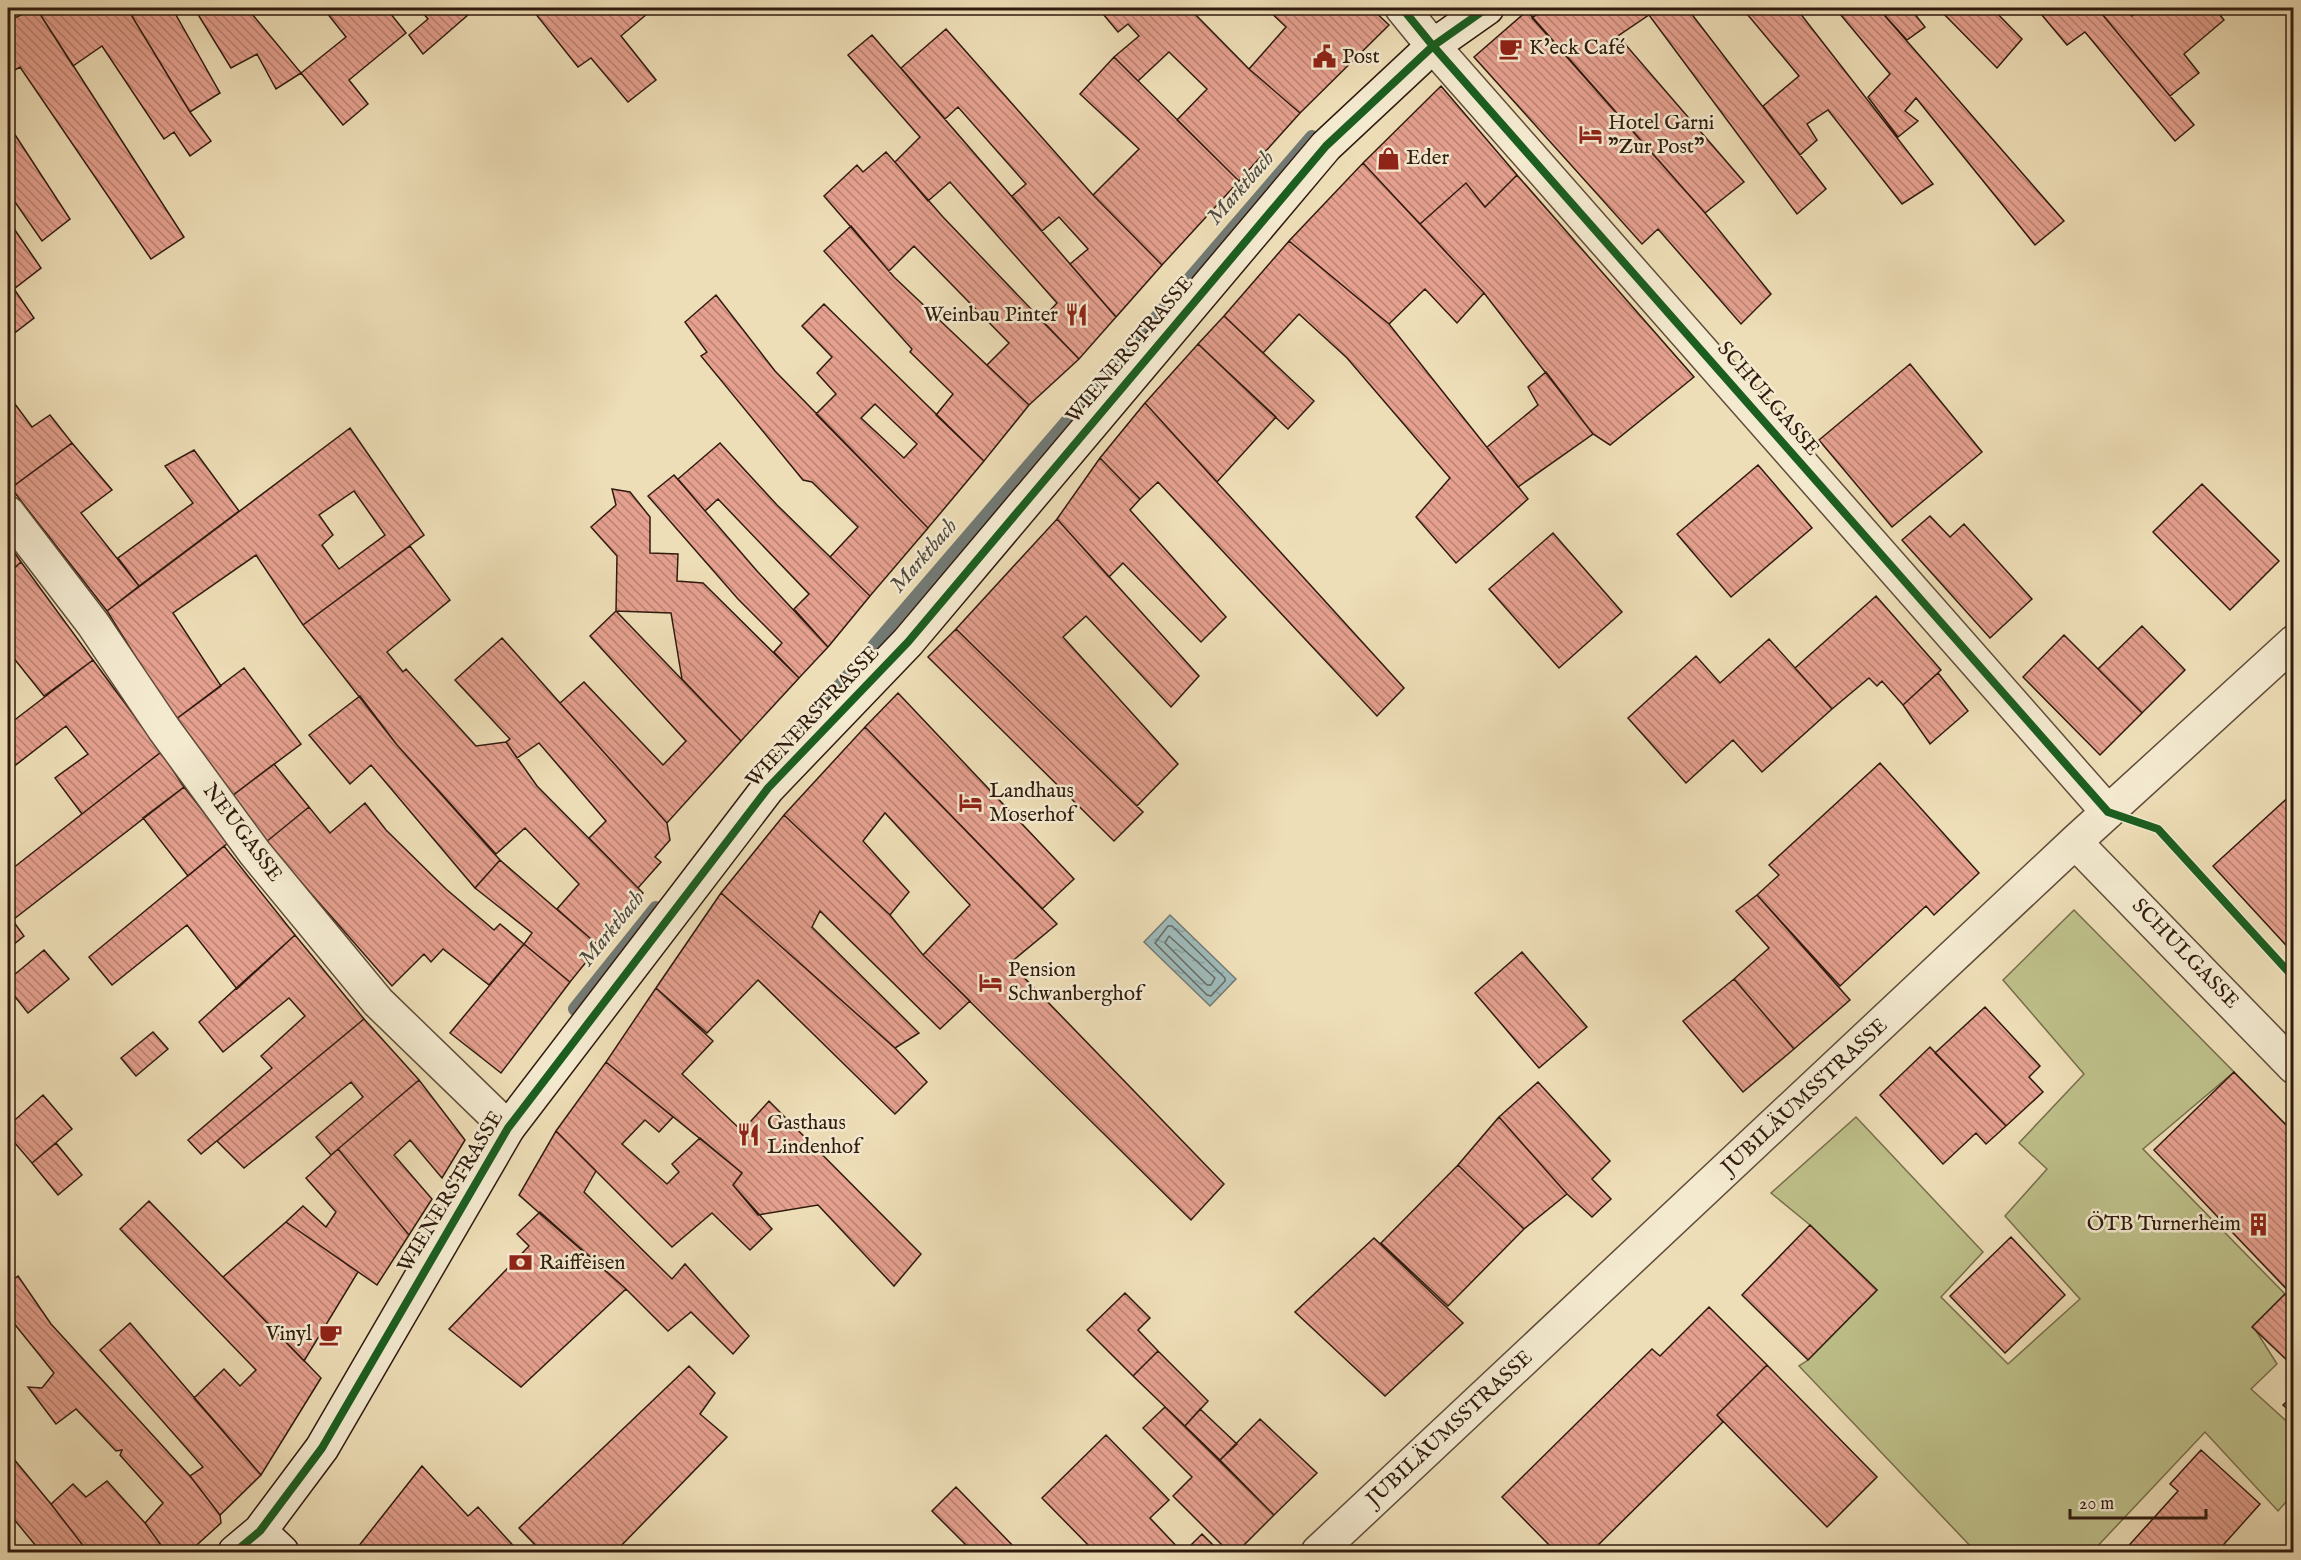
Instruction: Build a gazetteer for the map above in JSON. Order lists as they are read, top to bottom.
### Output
{
  "streets": {
    "street": [
      "WIENERSTRASSE",
      "SCHULGASSE",
      "NEUGASSE",
      "JUBILÄUMSSTRASSE"
    ]
  },
  "crossings": [
    ["WIENERSTRASSE", "SCHULGASSE"],
    ["WIENERSTRASSE", "NEUGASSE"],
    ["SCHULGASSE", "JUBILÄUMSSTRASSE"]
  ],
  "water": ["Marktbach"],
  "places": {
    "cafe": ["K'eck Café", "Vinyl"],
    "public building": ["Post"],
    "hotel": ["Hotel Garni \"Zur Post\"", "Landhaus Moserhof", "Pension Schwanberghof"],
    "shop": ["Eder"],
    "restaurant": ["Weinbau Pinter", "Gasthaus Lindenhof"],
    "building": ["ÖTB Turnerheim"],
    "bank": ["Raiffeisen"]
  },
  "scale_bar": "20 m"
}
